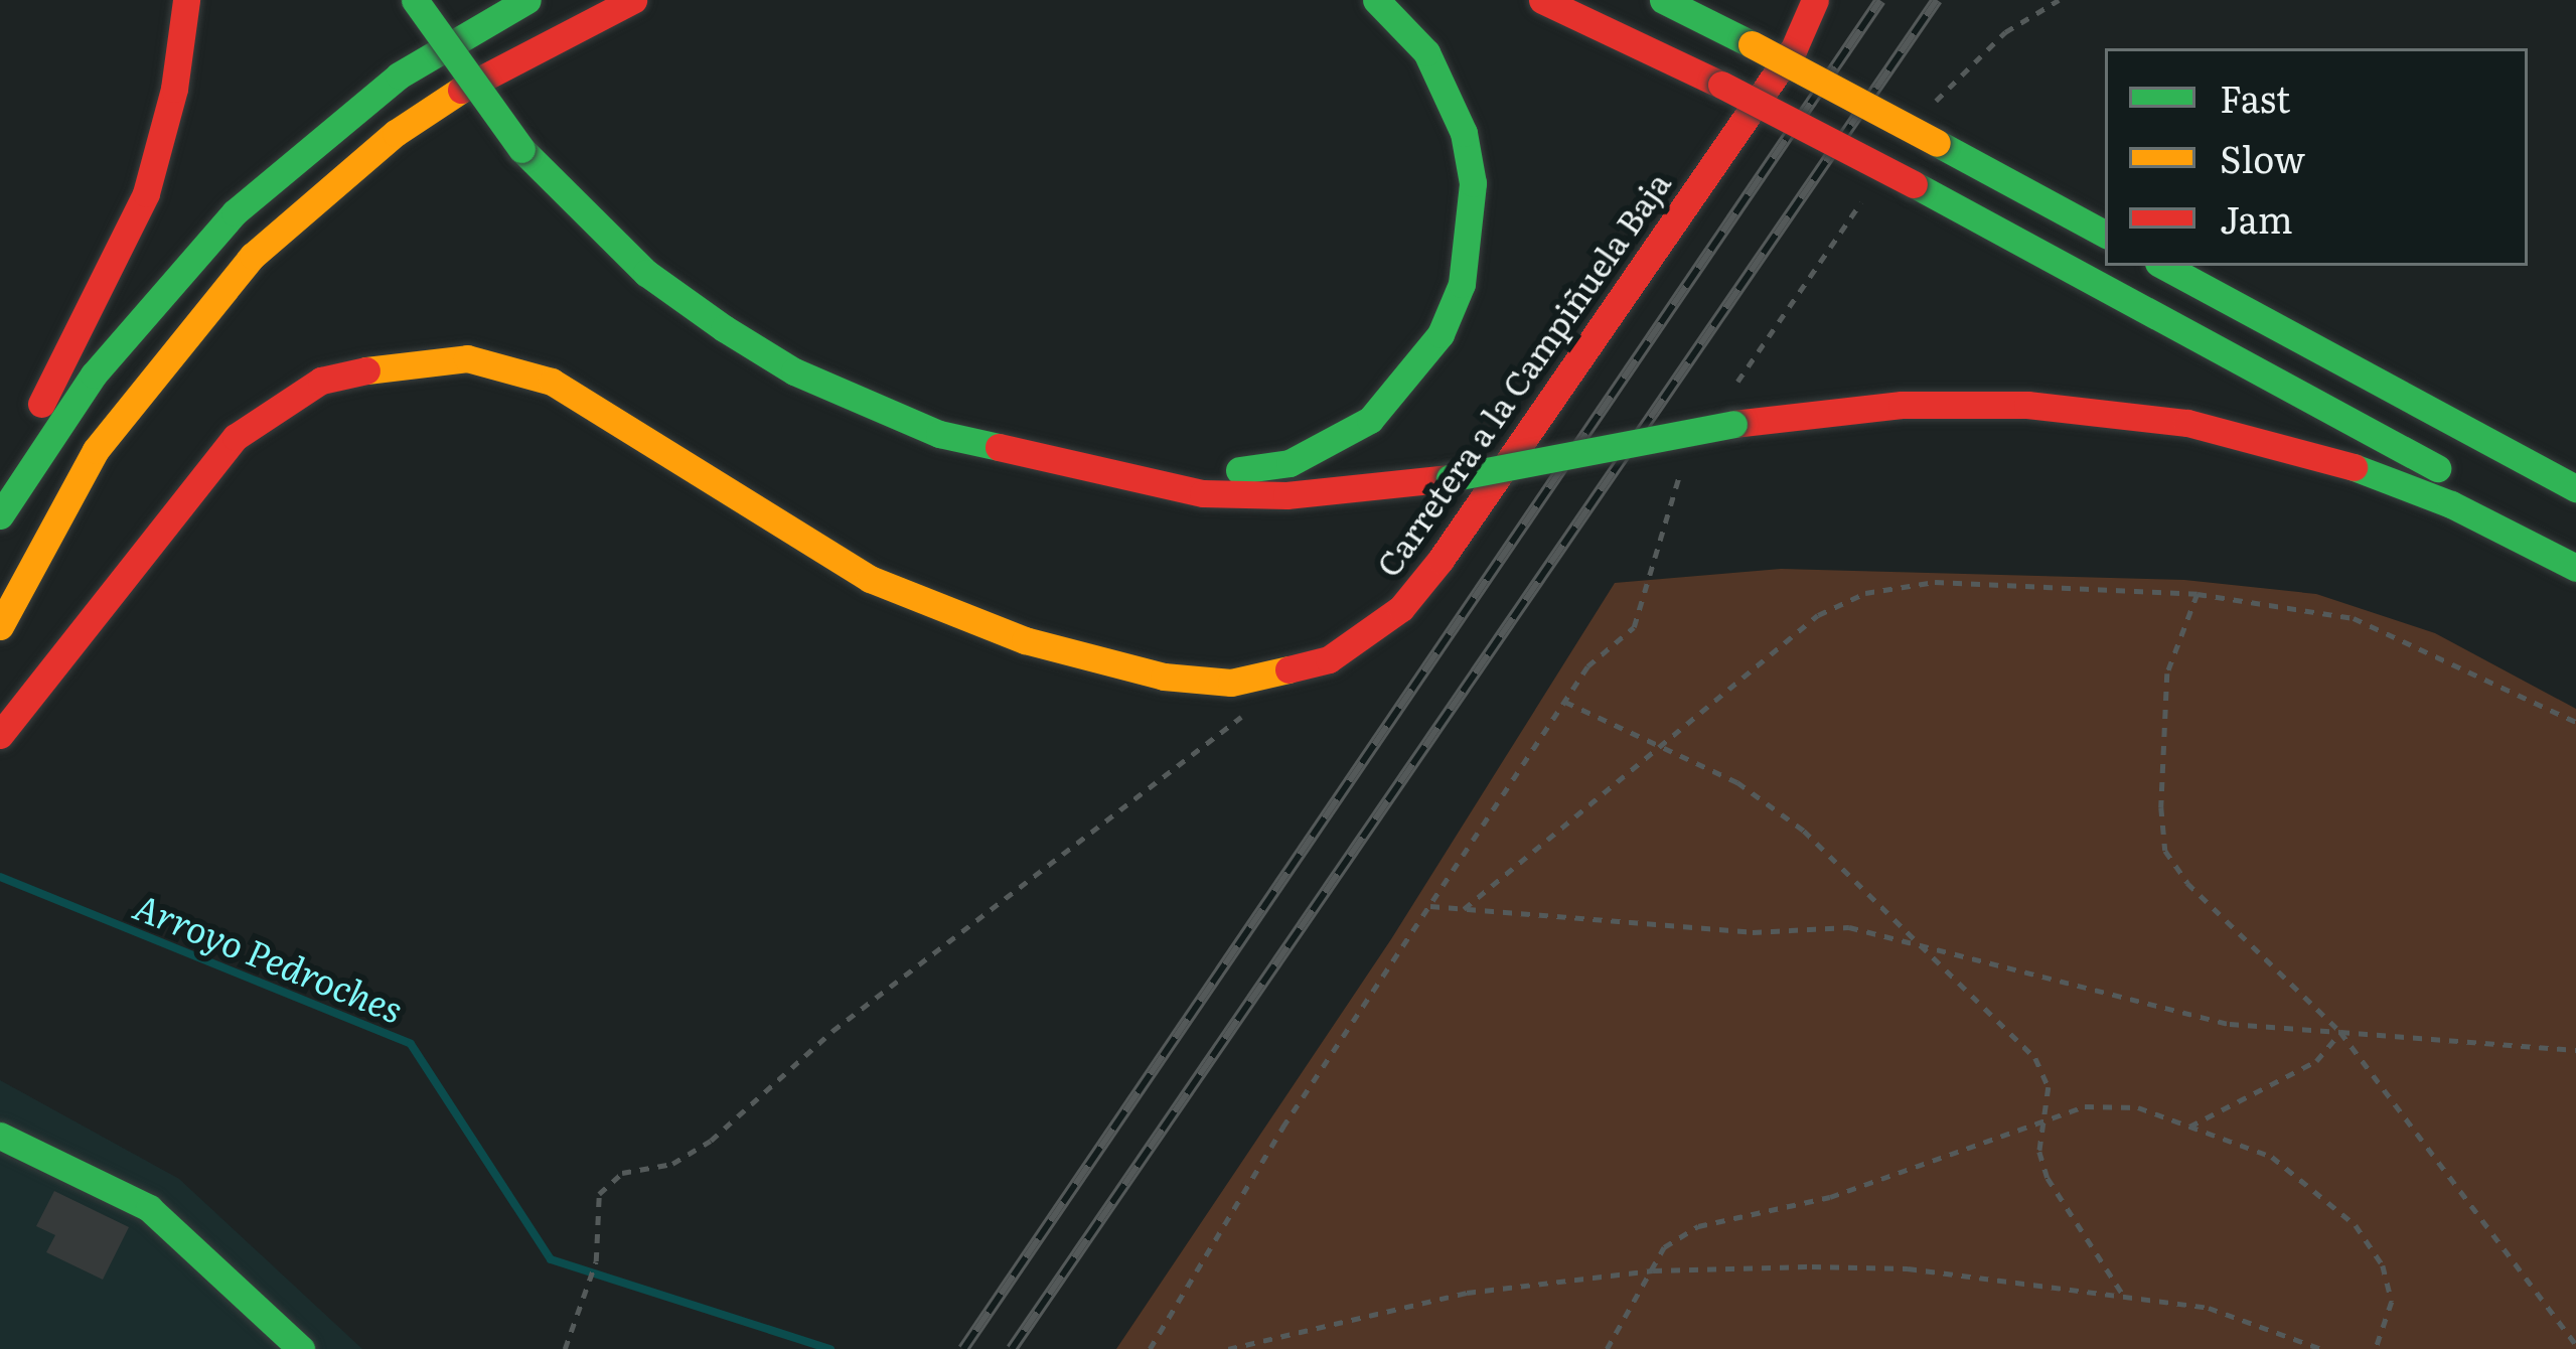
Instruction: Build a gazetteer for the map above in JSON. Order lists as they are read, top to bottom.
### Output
{
  "streets": {
    "main road": ["Carretera a la Campiñuela Baja"]
  },
  "water": ["Arroyo Pedroches"],
  "legend": ["Fast", "Slow", "Jam"]
}
